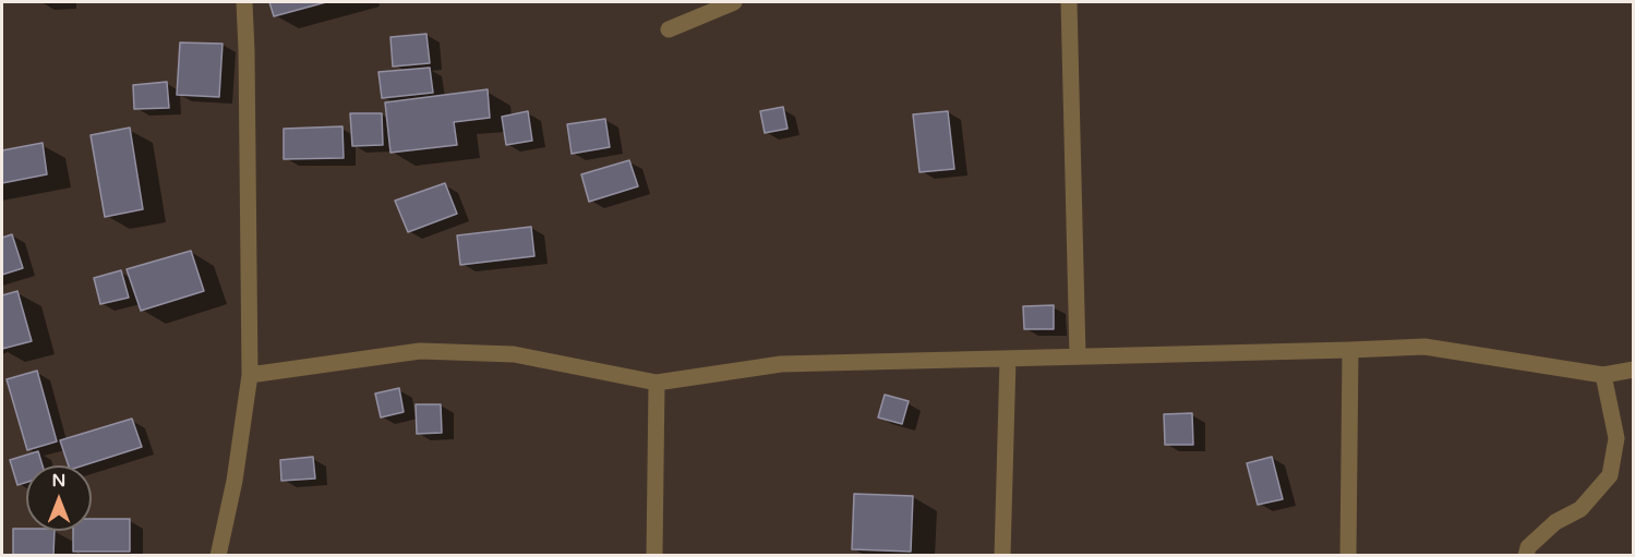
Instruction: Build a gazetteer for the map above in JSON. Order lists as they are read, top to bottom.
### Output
{
  "north": "top"
}
